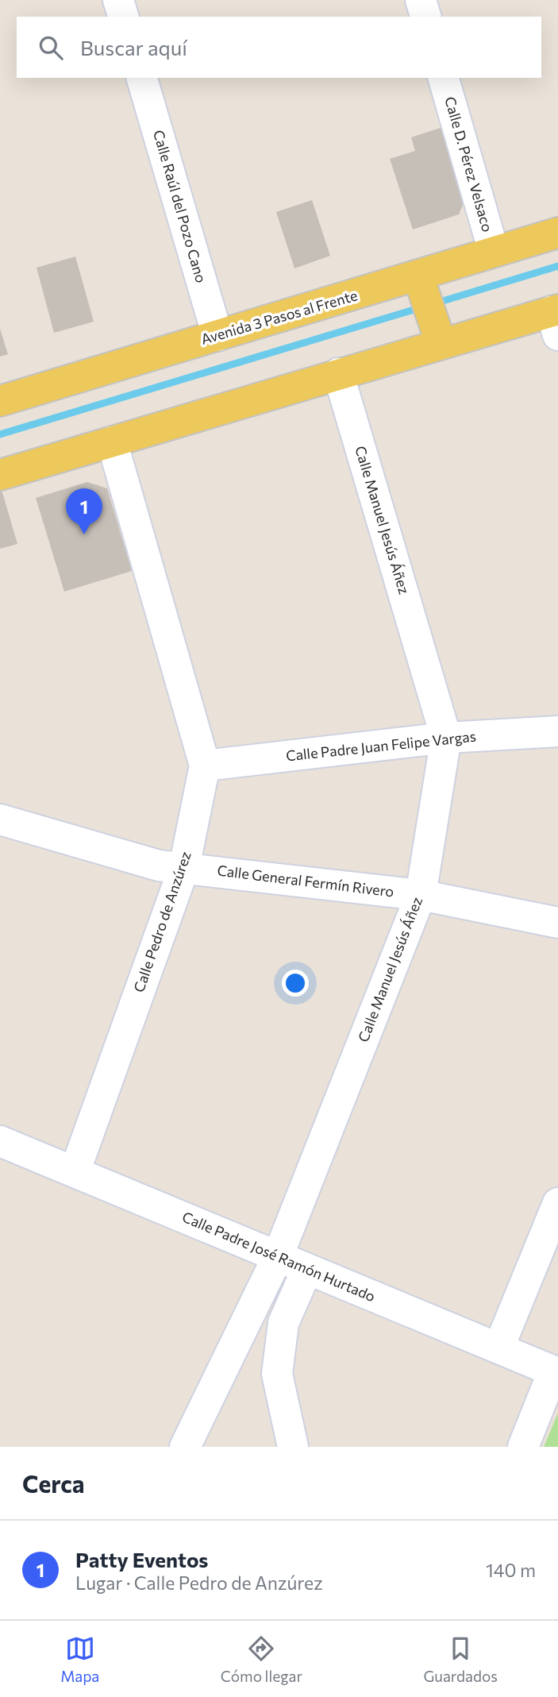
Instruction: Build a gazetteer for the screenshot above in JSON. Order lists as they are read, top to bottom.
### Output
{
  "streets": {
    "main road": ["Avenida 3 Pasos al Frente"],
    "street": [
      "Calle D. Pérez Velsaco",
      "Calle Raúl del Pozo Cano",
      "Calle Manuel Jesús Áñez",
      "Calle Padre Juan Felipe Vargas",
      "Calle General Fermín Rivero",
      "Calle Pedro de Anzúrez",
      "Calle Padre José Ramón Hurtado"
    ]
  },
  "crossings": [
    ["Calle D. Pérez Velsaco", "Avenida 3 Pasos al Frente"],
    ["Calle Raúl del Pozo Cano", "Avenida 3 Pasos al Frente"],
    ["Calle Manuel Jesús Áñez", "Calle Padre Juan Felipe Vargas"],
    ["Calle Manuel Jesús Áñez", "Calle General Fermín Rivero"],
    ["Calle Manuel Jesús Áñez", "Calle Padre José Ramón Hurtado"],
    ["Calle Padre Juan Felipe Vargas", "Calle Pedro de Anzúrez"],
    ["Calle General Fermín Rivero", "Calle Pedro de Anzúrez"],
    ["Calle Pedro de Anzúrez", "Calle Padre José Ramón Hurtado"]
  ],
  "page": {
    "search": "Buscar aquí",
    "pins": "1",
    "heading": "Cerca",
    "list": [
      {
        "mark": "1",
        "name": "Patty Eventos",
        "note": "Lugar · Calle Pedro de Anzúrez",
        "value": "140 m"
      }
    ],
    "nav": ["Mapa", "Cómo llegar", "Guardados"]
  }
}
